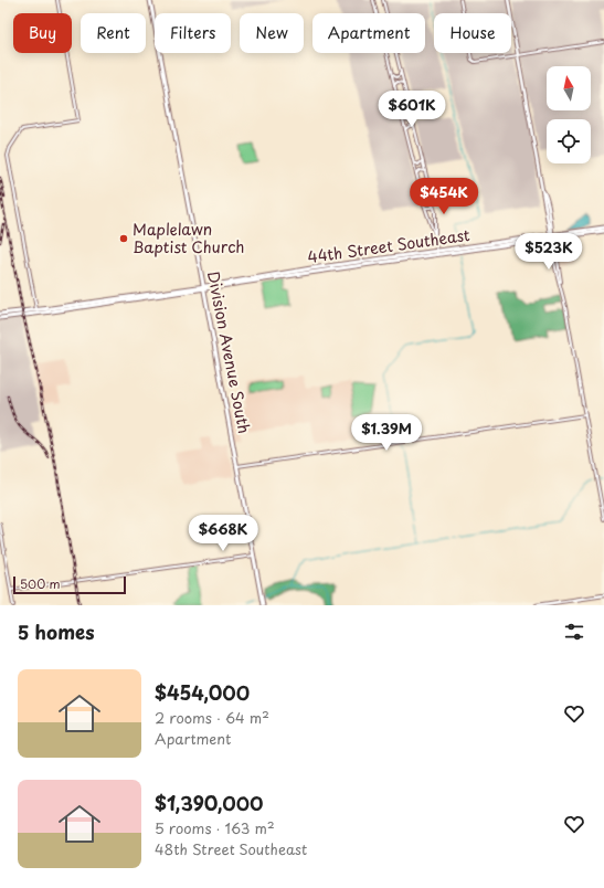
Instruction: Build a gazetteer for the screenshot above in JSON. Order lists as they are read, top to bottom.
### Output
{
  "streets": {
    "main road": ["44th Street Southeast", "Division Avenue South"]
  },
  "crossings": [
    ["44th Street Southeast", "Division Avenue South"]
  ],
  "places": ["Maplelawn Baptist Church"],
  "scale_bar": "500 m",
  "north": "top",
  "page": {
    "chip": [
      "Buy",
      "Rent",
      "Filters",
      "New",
      "Apartment",
      "House"
    ],
    "price": [
      "$601K",
      "$454K",
      "$523K",
      "$1.39M",
      "$668K"
    ],
    "scale": "500 m",
    "heading": "5 homes",
    "list": [
      {
        "name": "$454,000",
        "note": "2 rooms · 64 m² · Apartment"
      },
      {
        "name": "$1,390,000",
        "note": "5 rooms · 163 m² · 48th Street Southeast"
      }
    ]
  }
}
